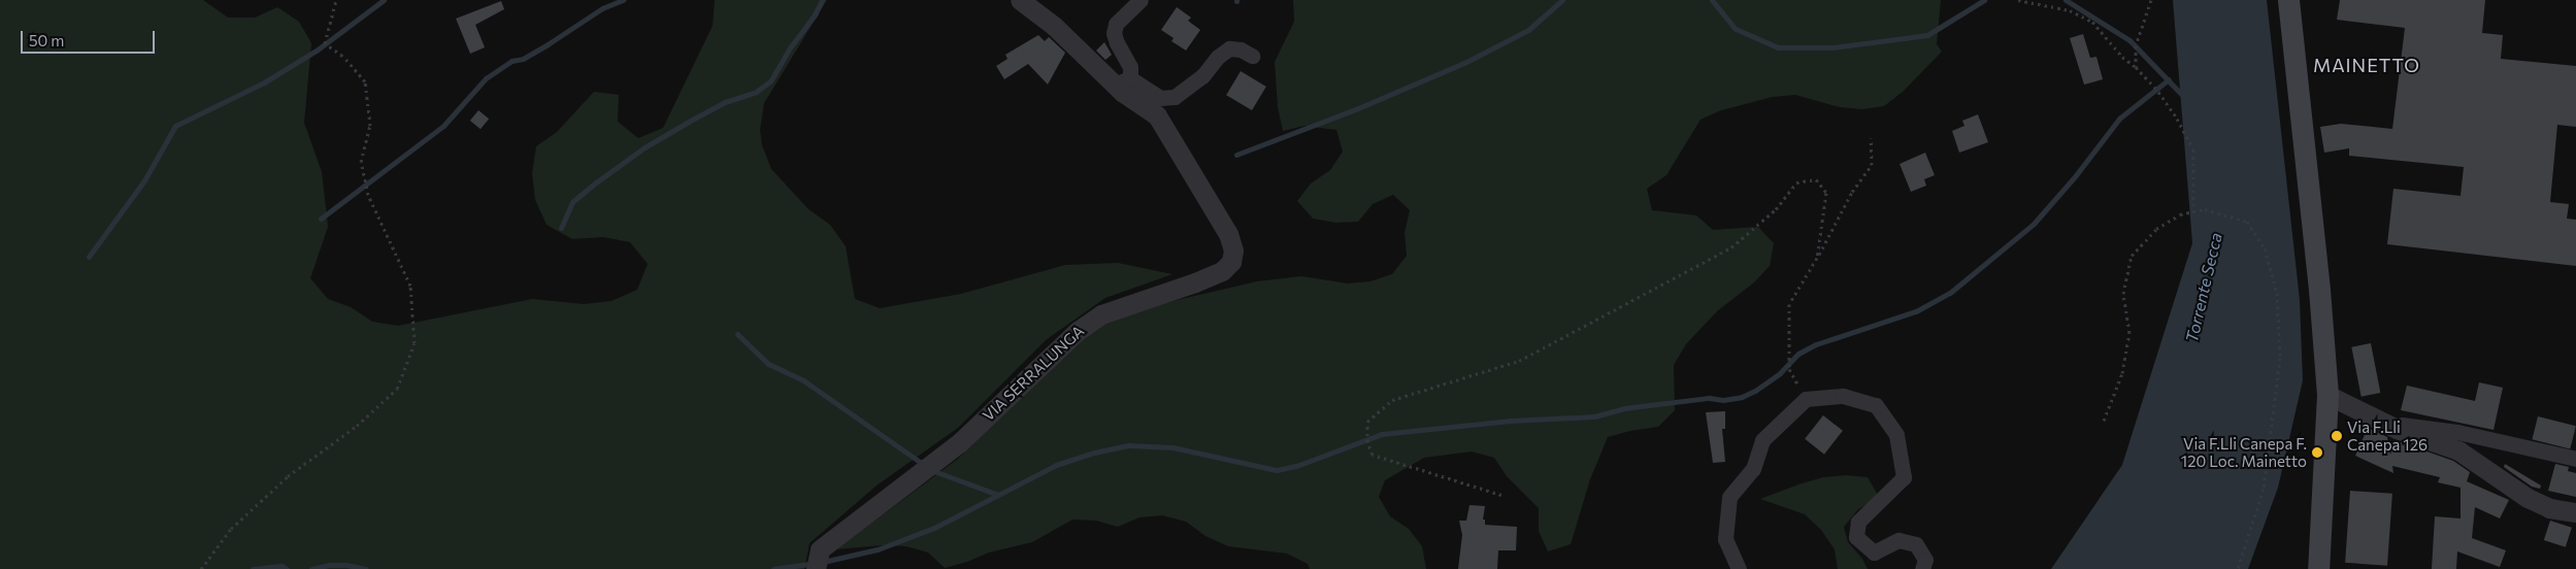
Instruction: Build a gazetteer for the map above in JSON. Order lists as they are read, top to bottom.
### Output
{
  "streets": {
    "street": ["VIA SERRALUNGA"]
  },
  "districts": ["MAINETTO"],
  "water": ["Torrente Secca"],
  "places": ["Via F.Lli Canepa 126", "Via F.Lli Canepa F. 120 Loc. Mainetto"],
  "scale_bar": "50 m"
}
